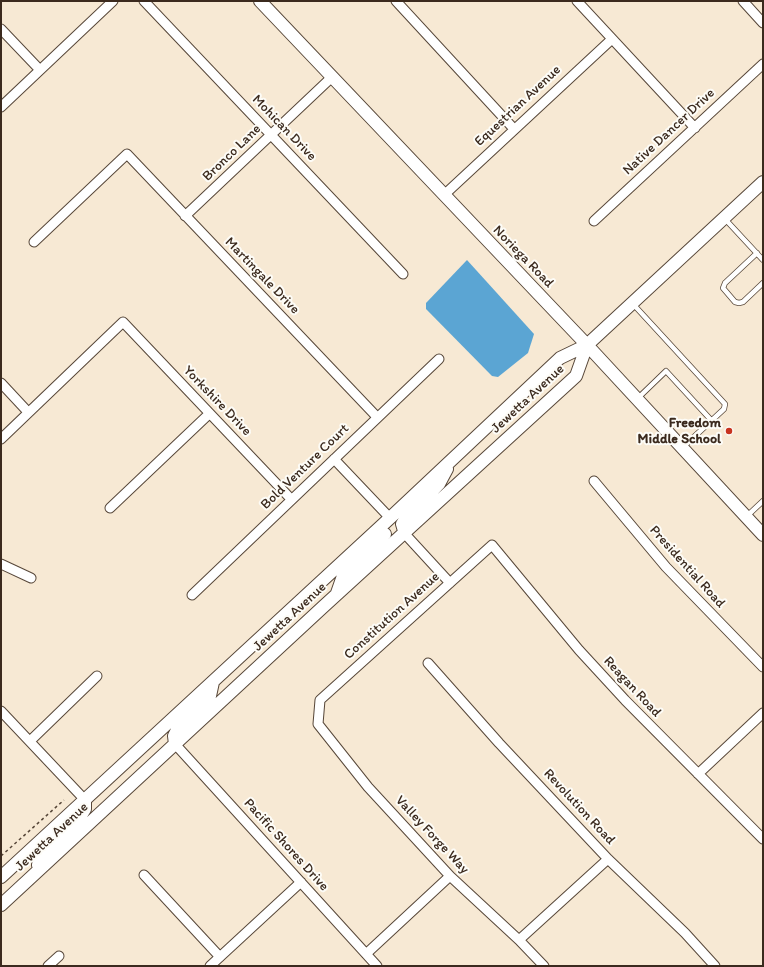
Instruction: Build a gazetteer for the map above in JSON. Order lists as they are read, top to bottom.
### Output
{
  "streets": {
    "street": [
      "Equestrian Avenue",
      "Mohican Drive",
      "Native Dancer Drive",
      "Bronco Lane",
      "Noriega Road",
      "Martingale Drive",
      "Jewetta Avenue",
      "Yorkshire Drive",
      "Bold Venture Court",
      "Presidential Road",
      "Constitution Avenue",
      "Reagan Road",
      "Revolution Road",
      "Valley Forge Way",
      "Pacific Shores Drive"
    ]
  },
  "crossings": [
    ["Equestrian Avenue", "Noriega Road"],
    ["Mohican Drive", "Bronco Lane"],
    ["Bronco Lane", "Noriega Road"],
    ["Bronco Lane", "Martingale Drive"],
    ["Noriega Road", "Jewetta Avenue"],
    ["Martingale Drive", "Bold Venture Court"],
    ["Jewetta Avenue", "Pacific Shores Drive"],
    ["Yorkshire Drive", "Bold Venture Court"],
    ["Constitution Avenue", "Reagan Road"],
    ["Constitution Avenue", "Valley Forge Way"]
  ],
  "places": ["Freedom Middle School"]
}
